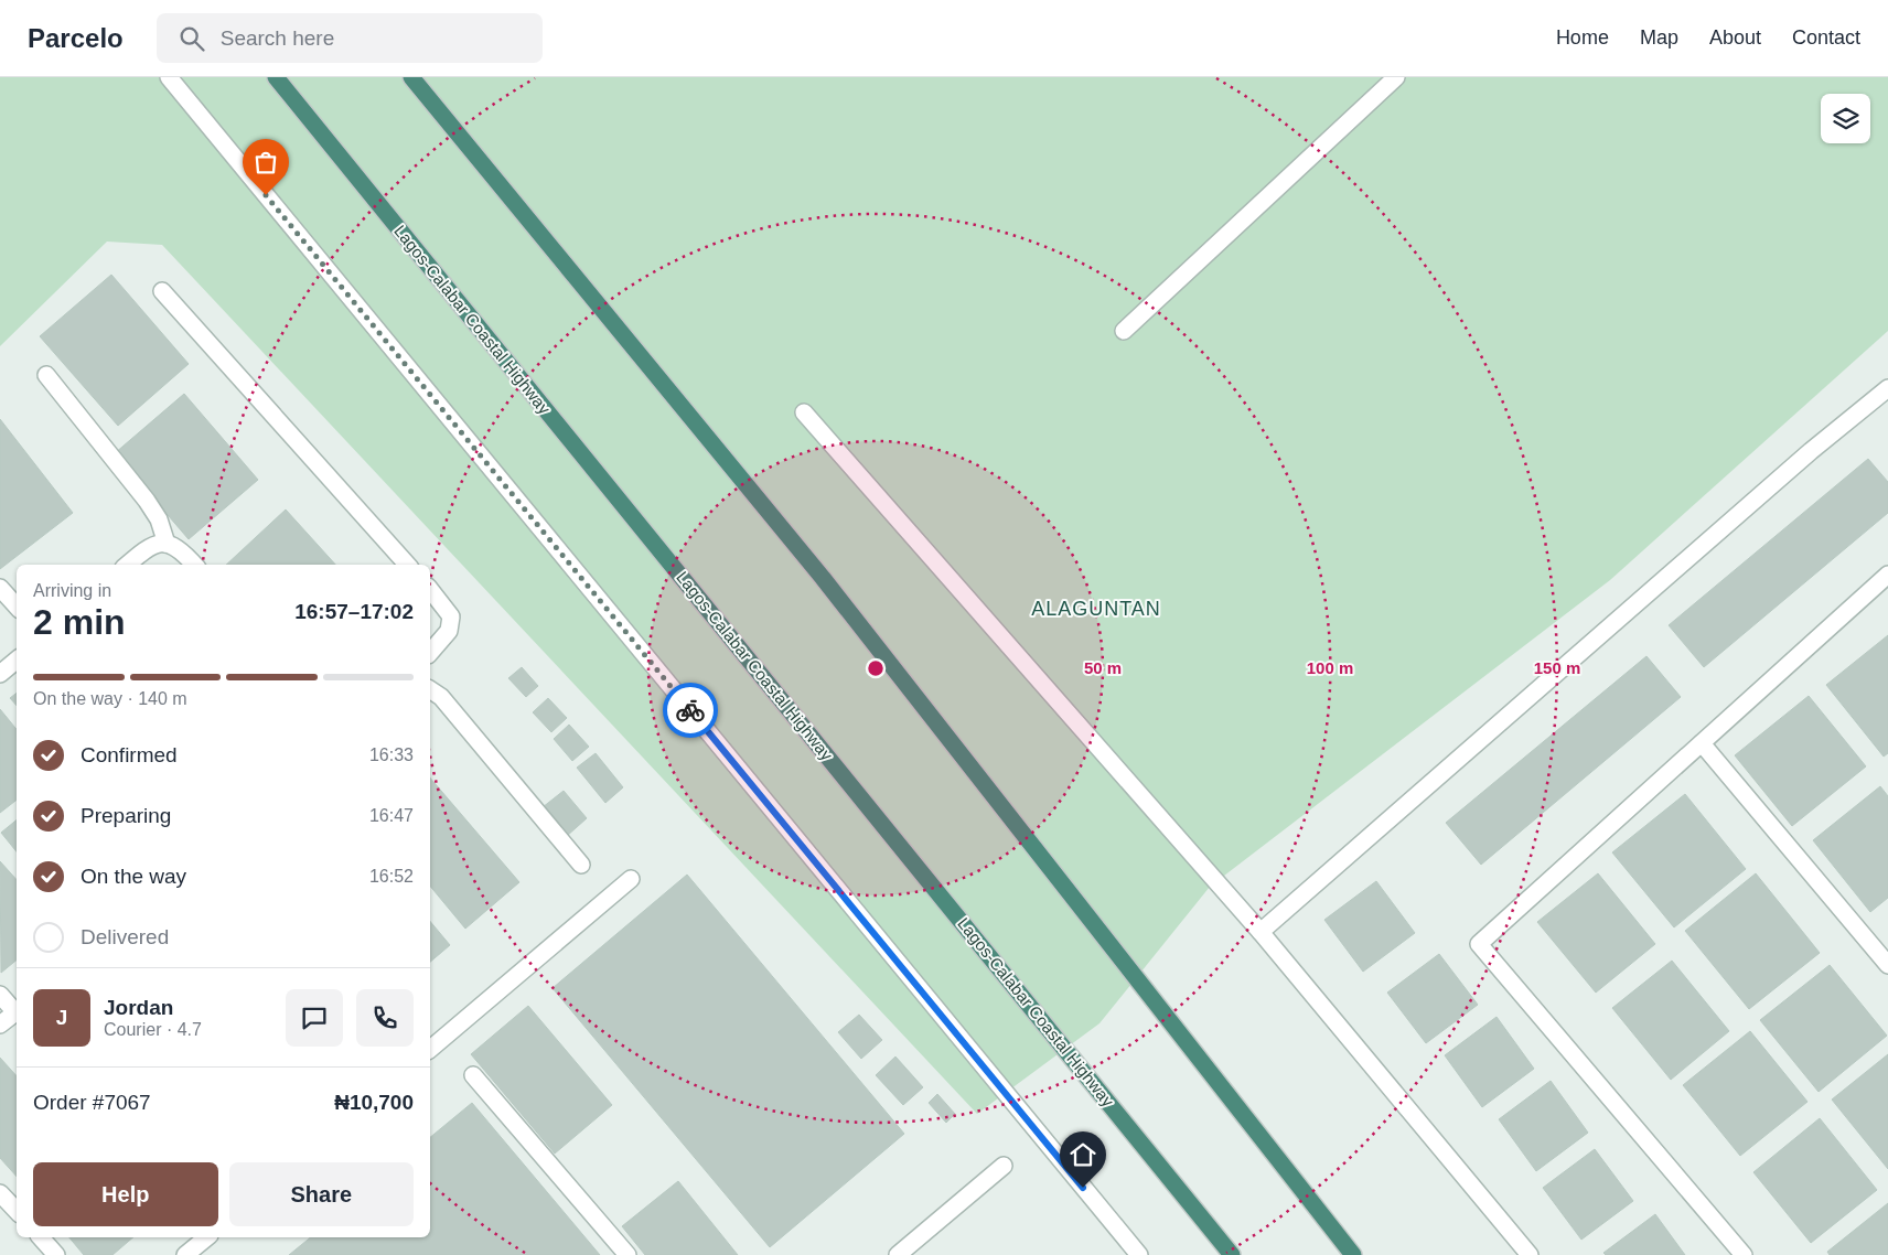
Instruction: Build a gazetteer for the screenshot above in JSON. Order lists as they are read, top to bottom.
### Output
{
  "streets": {
    "highway": ["Lagos-Calabar Coastal Highway"]
  },
  "districts": ["ALAGUNTAN"],
  "page": {
    "header": "Parcelo",
    "search": "Search here",
    "nav": [
      "Home",
      "Map",
      "About",
      "Contact"
    ],
    "heading": ["2 min", "Arriving in", "16:57–17:02"],
    "panel": [
      "Jordan",
      "Courier · 4.7",
      "Order #7067",
      "₦10,700"
    ],
    "bar": "On the way · 140 m",
    "list": [
      ["Confirmed", "16:33"],
      ["Preparing", "16:47"],
      ["On the way", "16:52"],
      "Delivered"
    ],
    "round": "J",
    "buttons": ["Help", "Share"]
  },
  "rings": ["50 m", "100 m", "150 m"]
}
